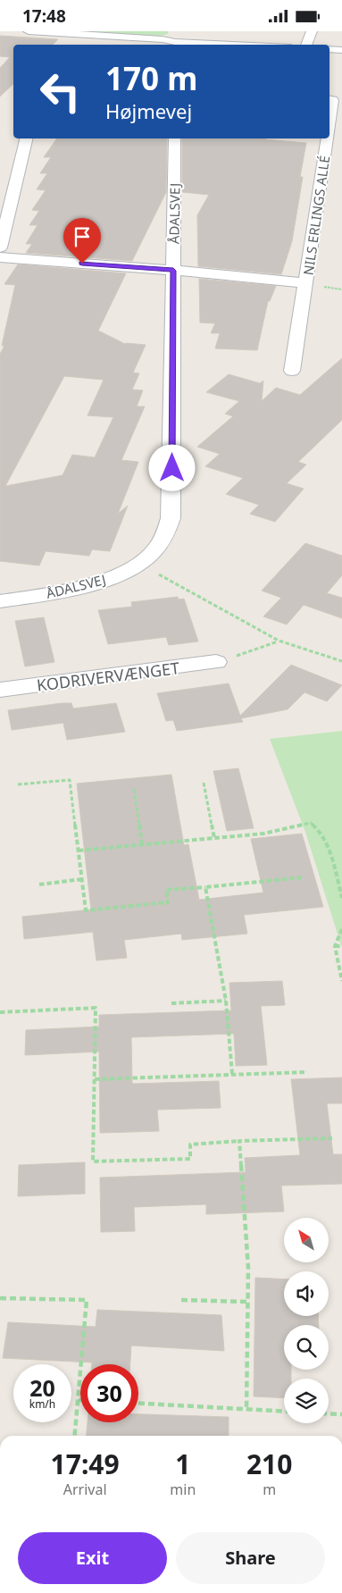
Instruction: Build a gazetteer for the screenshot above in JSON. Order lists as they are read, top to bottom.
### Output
{
  "streets": {
    "street": ["ÅDALSVEJ", "NILS ERLINGS ALLÉ", "KODRIVERVÆNGET"]
  },
  "crossings": [
    ["ÅDALSVEJ", "NILS ERLINGS ALLÉ"]
  ],
  "north": "top left",
  "page": {
    "status": "17:48",
    "turn": ["170 m", "Højmevej"],
    "speed": "20 km/h",
    "limit": "30",
    "eta": [
      "17:49",
      "Arrival",
      "1",
      "min",
      "210",
      "m"
    ],
    "buttons": ["Exit", "Share"]
  }
}
